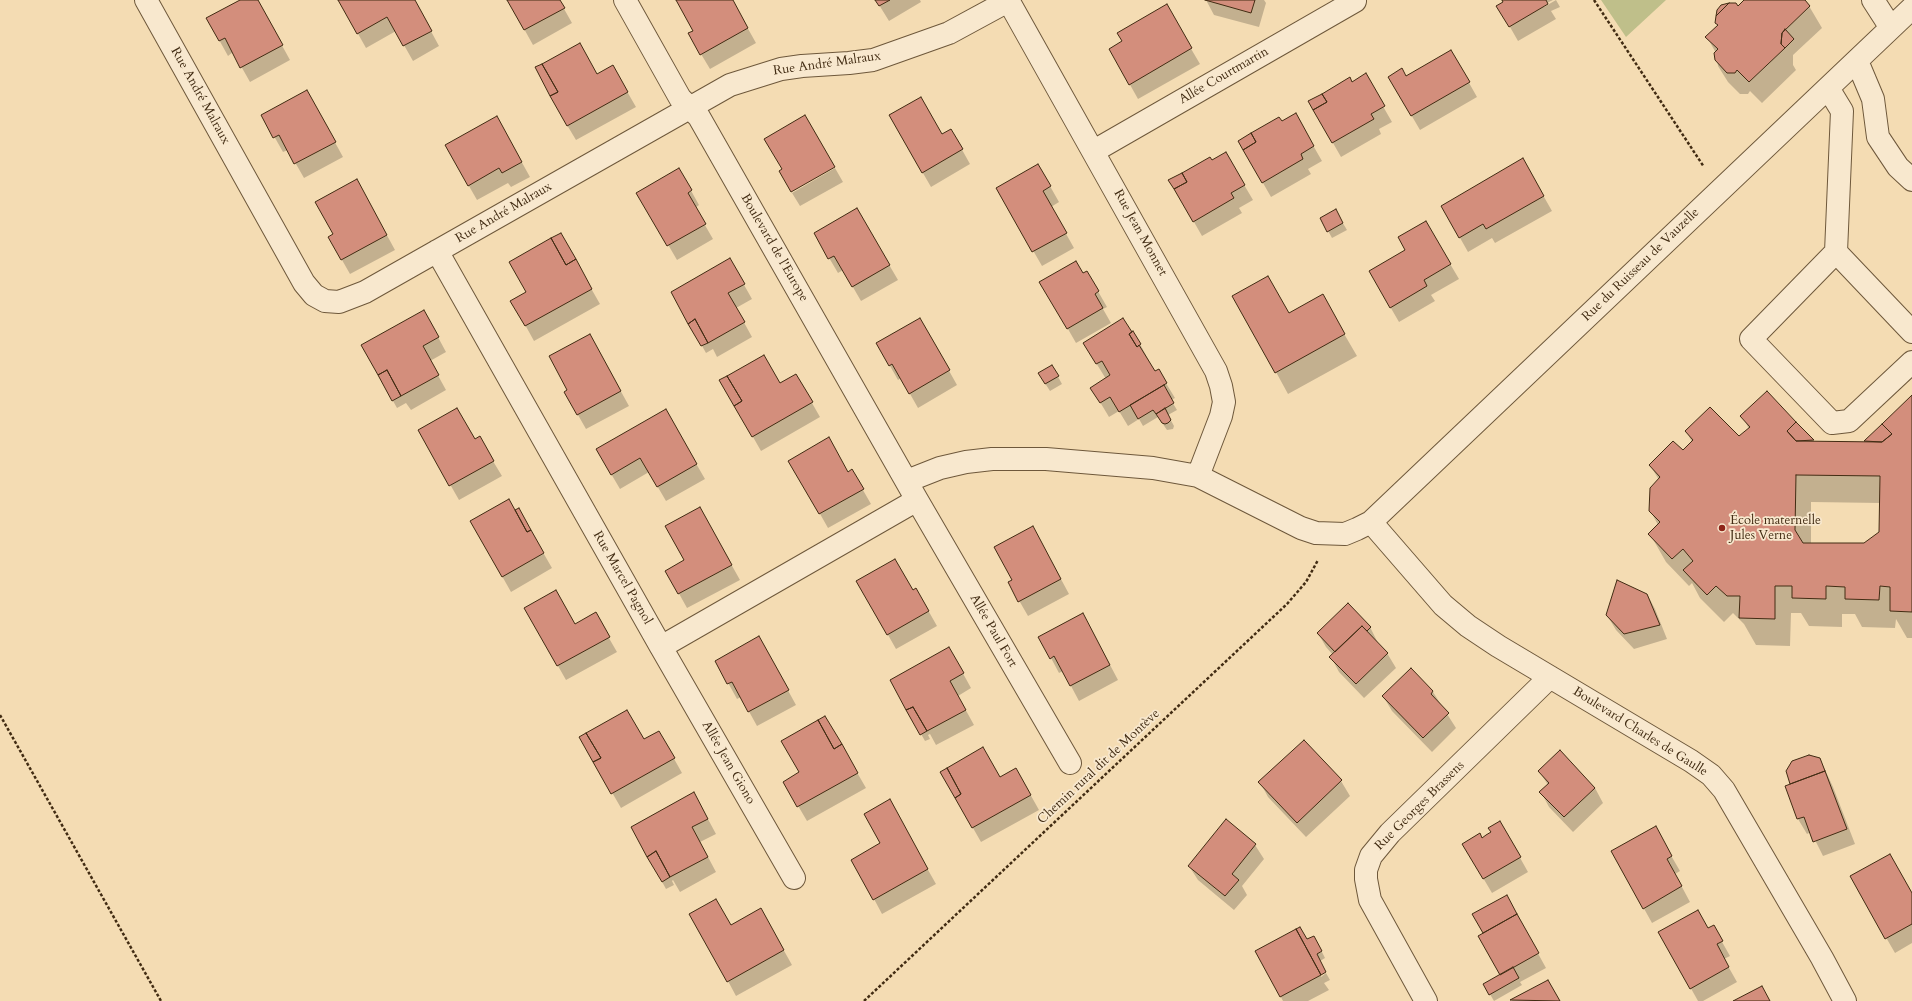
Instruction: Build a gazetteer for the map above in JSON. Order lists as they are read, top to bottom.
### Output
{
  "streets": {
    "street": [
      "Rue André Malraux",
      "Allée Courtmartin",
      "Rue Jean Monnet",
      "Boulevard de l'Europe",
      "Rue du Ruisseau de Vauzelle",
      "Rue Marcel Pagnol",
      "Allée Paul Fort",
      "Boulevard Charles de Gaulle",
      "Allée Jean Giono",
      "Rue Georges Brassens"
    ],
    "path": ["Chemin rural dit de Montève"]
  },
  "crossings": [
    ["Rue André Malraux", "Rue Jean Monnet"],
    ["Rue André Malraux", "Boulevard de l'Europe"],
    ["Rue André Malraux", "Rue Marcel Pagnol"],
    ["Allée Courtmartin", "Rue Jean Monnet"],
    ["Boulevard de l'Europe", "Allée Paul Fort"],
    ["Rue du Ruisseau de Vauzelle", "Boulevard Charles de Gaulle"],
    ["Rue Marcel Pagnol", "Allée Jean Giono"],
    ["Boulevard Charles de Gaulle", "Rue Georges Brassens"]
  ],
  "places": ["École maternelle Jules Verne"]
}
